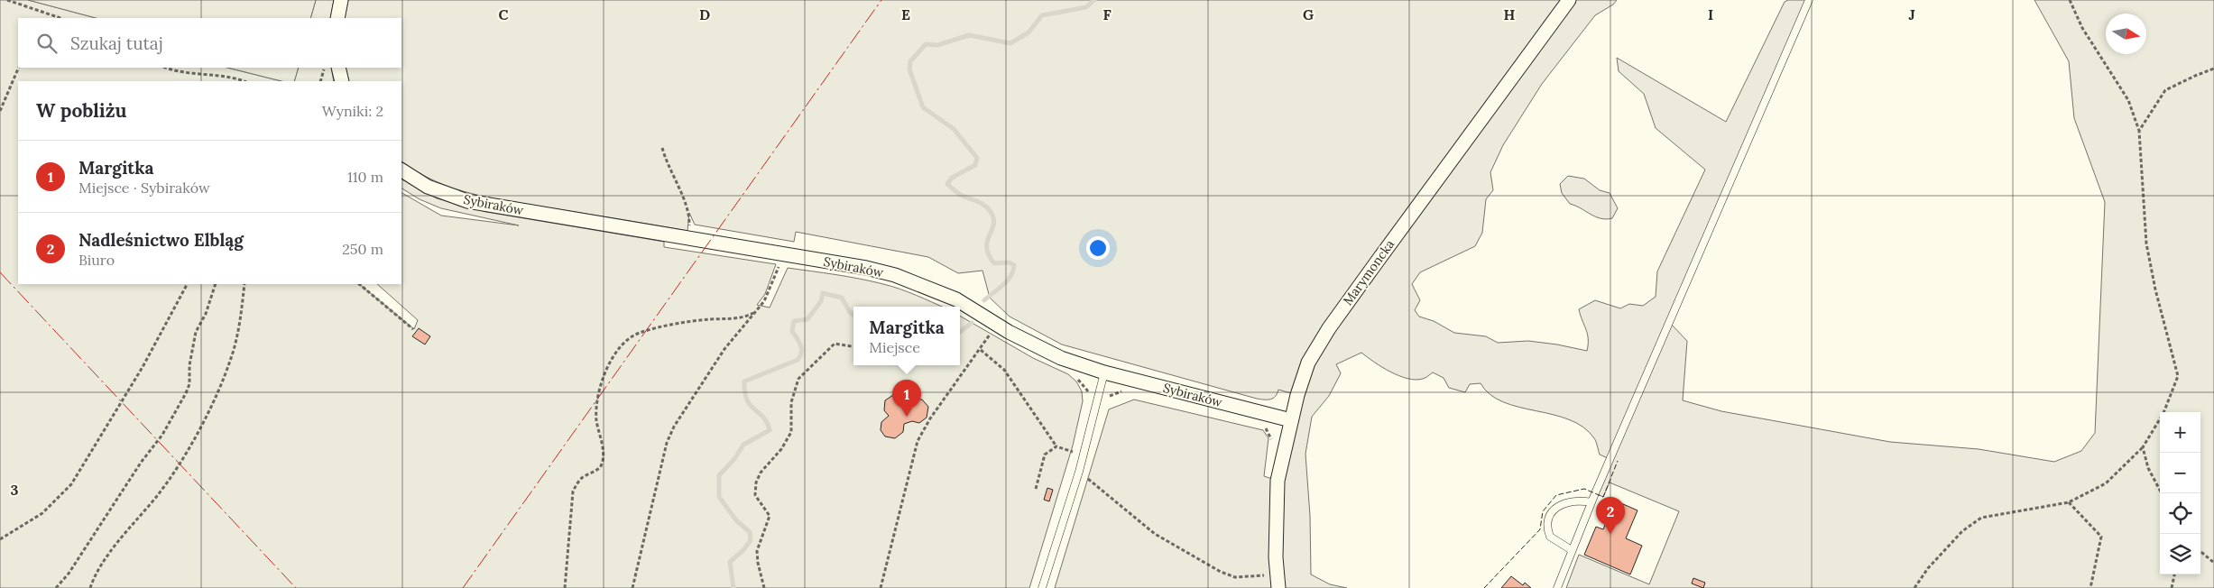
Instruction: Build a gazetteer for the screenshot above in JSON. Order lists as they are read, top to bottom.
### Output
{
  "streets": {
    "street": ["Sybiraków", "Marymoncka"]
  },
  "crossings": [
    ["Sybiraków", "Marymoncka"]
  ],
  "north": "right",
  "page": {
    "search": "Szukaj tutaj",
    "heading": ["W pobliżu", "Wyniki: 2"],
    "list": [
      {
        "mark": "1",
        "name": "Margitka",
        "note": "Miejsce · Sybiraków",
        "value": "110 m"
      },
      {
        "mark": "2",
        "name": "Nadleśnictwo Elbląg",
        "note": "Biuro",
        "value": "250 m"
      }
    ],
    "popup": ["Margitka", "Miejsce"],
    "pins": ["1", "2"],
    "map_buttons": ["+", "−"]
  },
  "grid": {
    "columns": [
      "C",
      "D",
      "E",
      "F",
      "G",
      "H",
      "I",
      "J"
    ],
    "rows": ["3"]
  }
}
